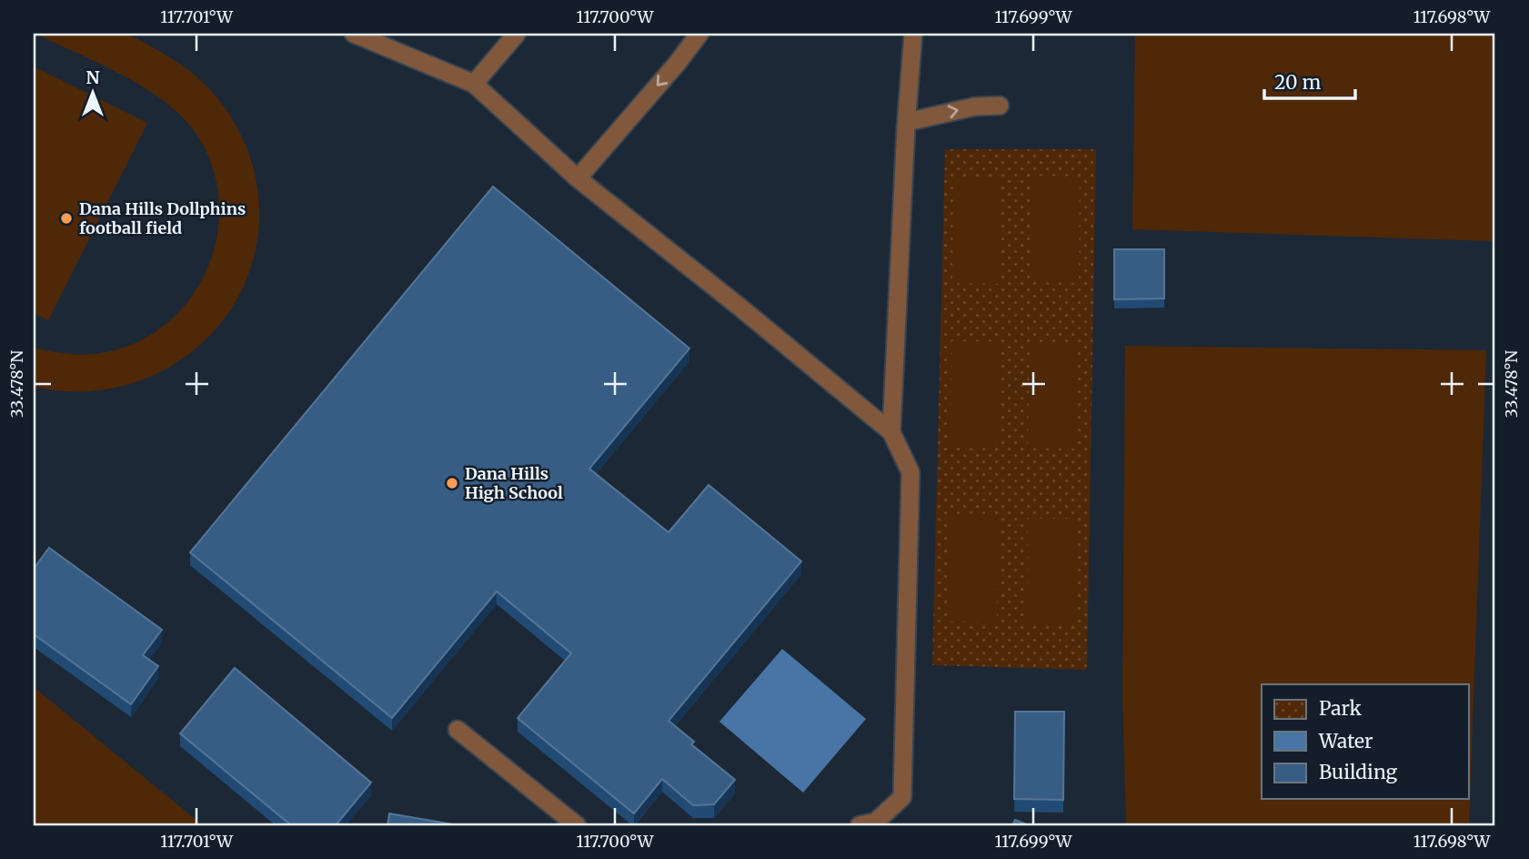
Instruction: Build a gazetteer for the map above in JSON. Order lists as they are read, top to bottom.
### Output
{
  "places": ["Dana Hills Dollphins football field", "Dana Hills High School"],
  "legend": ["Park", "Water", "Building"],
  "scale_bar": "20 m",
  "north": "top",
  "coordinates": [
    "117.701°W",
    "117.700°W",
    "117.699°W",
    "117.698°W",
    "33.478°N"
  ]
}
